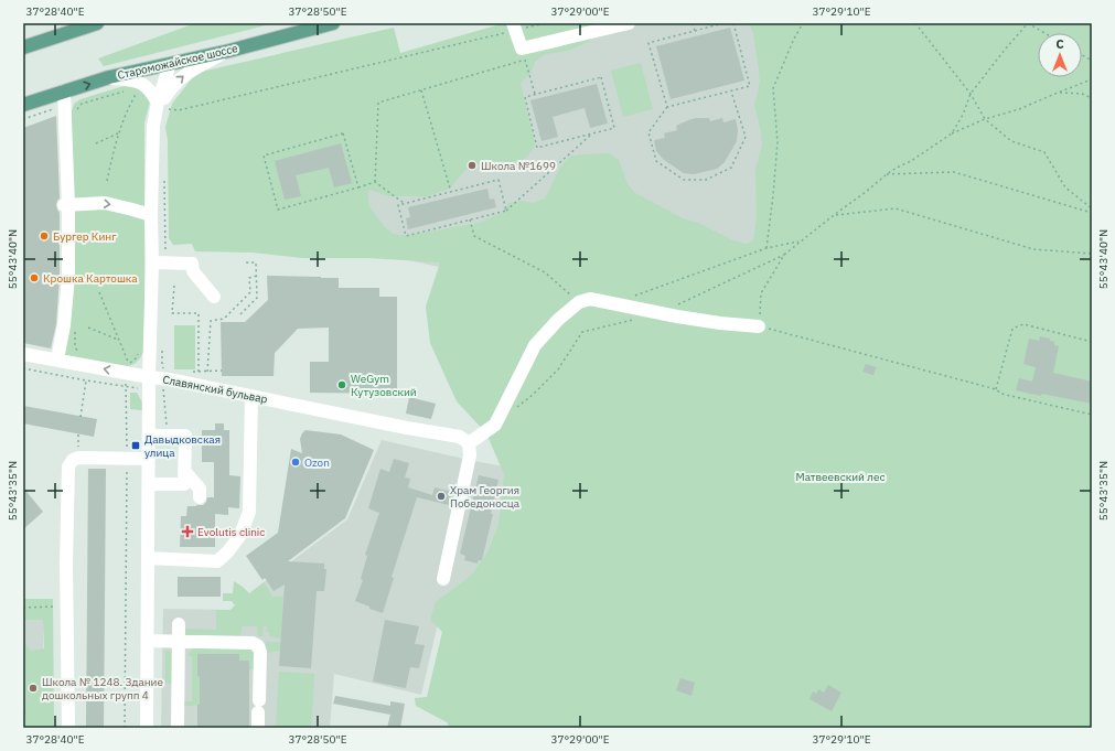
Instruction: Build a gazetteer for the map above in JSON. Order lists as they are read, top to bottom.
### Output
{
  "streets": {
    "main road": ["Староможайское шоссе"],
    "street": ["Славянский бульвар"]
  },
  "parks": ["Матвеевский лес"],
  "places": {
    "other": [
      "Школа №1699",
      "Бургер Кинг",
      "Крошка Картошка",
      "WeGym Кутузовский",
      "Ozon",
      "Храм Георгия Победоносца",
      "Школа № 1248. Здание дошкольных групп 4"
    ],
    "transit": ["Давыдковская улица"],
    "health": ["Evolutis clinic"]
  },
  "north": "top",
  "coordinates": [
    "37°28'40\"E",
    "37°28'50\"E",
    "37°29'00\"E",
    "37°29'10\"E",
    "55°43'40\"N",
    "55°43'35\"N"
  ]
}
